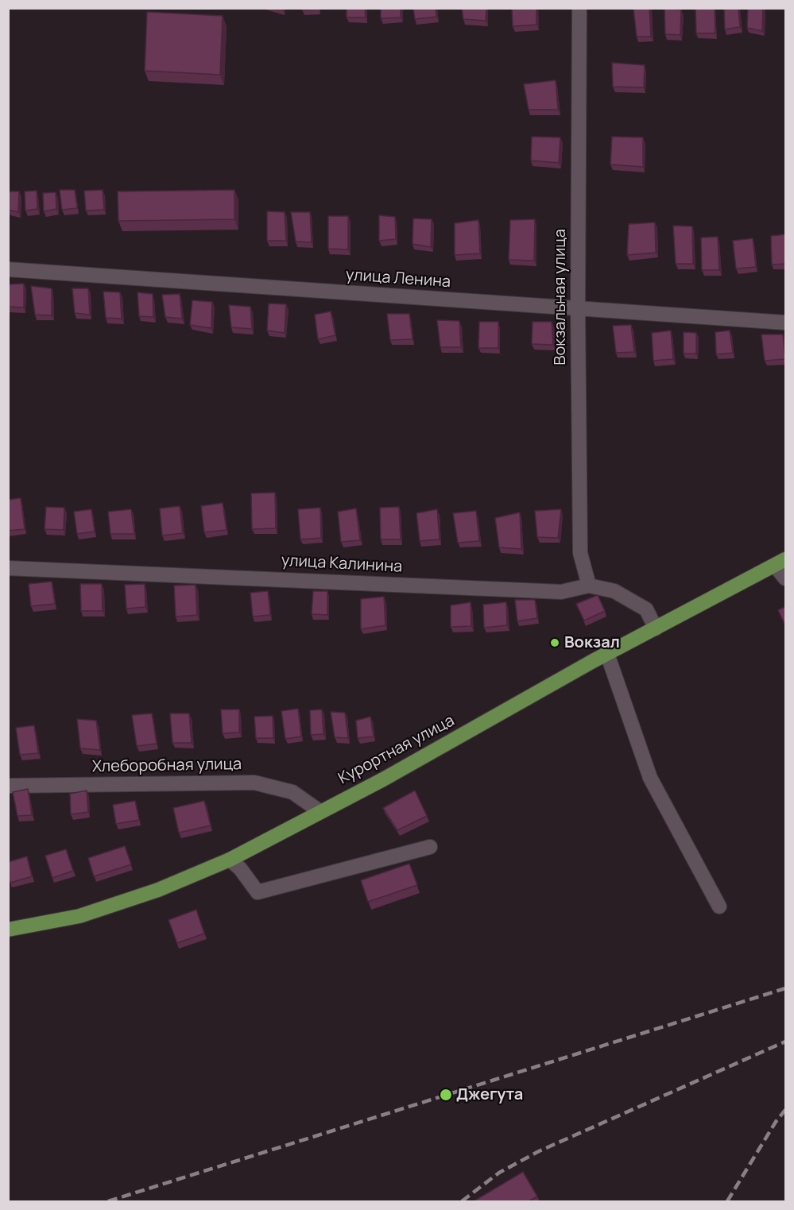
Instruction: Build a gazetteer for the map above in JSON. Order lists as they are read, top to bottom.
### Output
{
  "streets": {
    "main road": ["Курортная улица"],
    "street": [
      "улица Ленина",
      "Вокзальная улица",
      "улица Калинина",
      "Хлеборобная улица"
    ]
  },
  "crossings": [
    ["улица Ленина", "Вокзальная улица"],
    ["Вокзальная улица", "улица Калинина"],
    ["улица Калинина", "Курортная улица"],
    ["Курортная улица", "Хлеборобная улица"]
  ],
  "places": ["Вокзал", "Джегута"]
}
